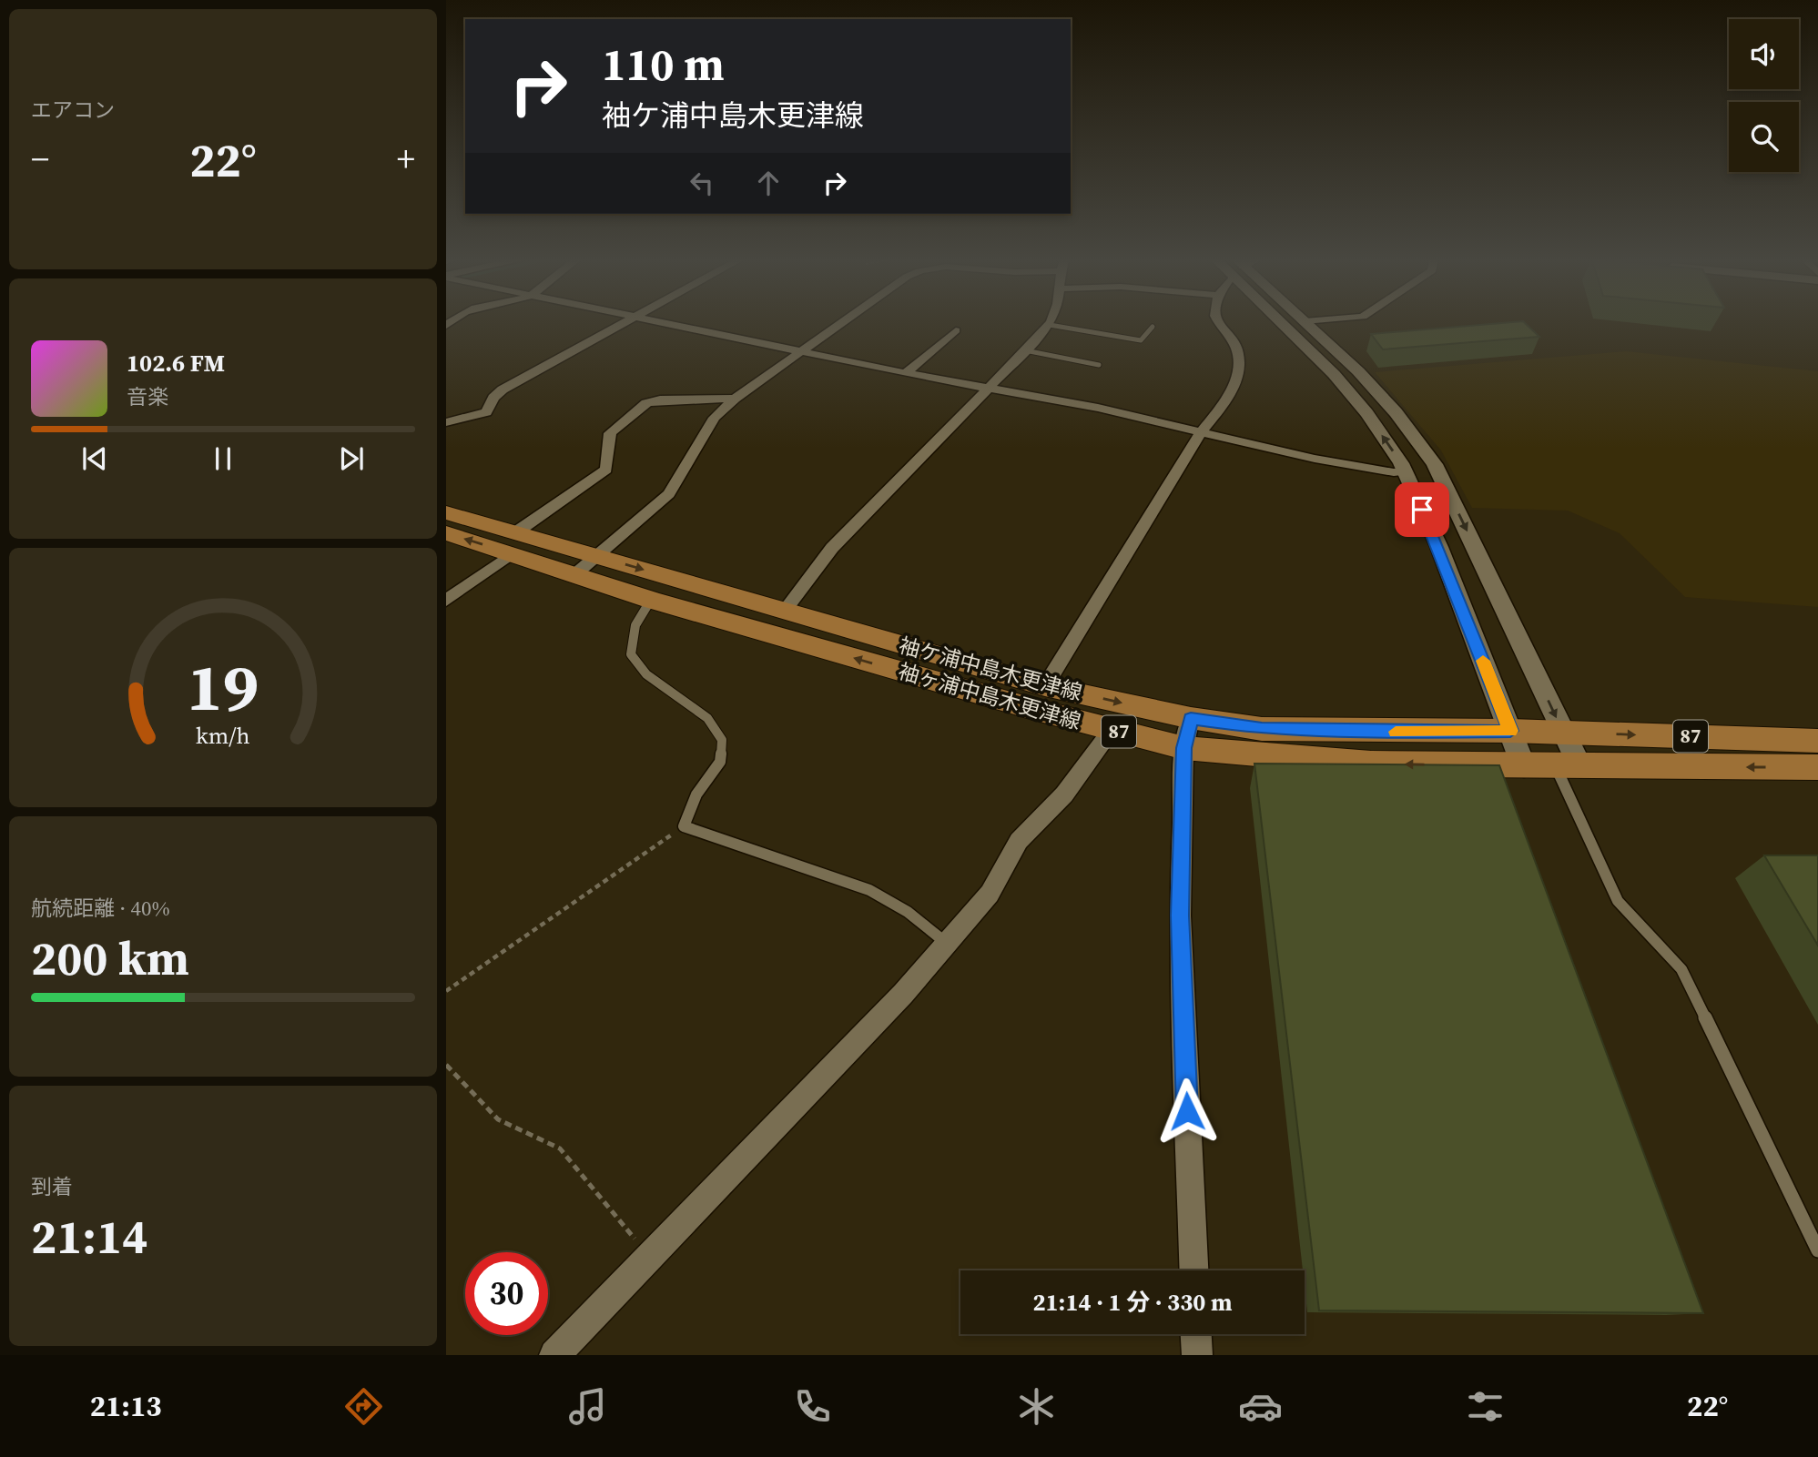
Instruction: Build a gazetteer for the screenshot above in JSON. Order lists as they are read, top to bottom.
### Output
{
  "streets": {
    "main road": ["袖ケ浦中島木更津線", "袖ヶ浦中島木更津線", "87"]
  },
  "crossings": [
    ["袖ケ浦中島木更津線", "袖ヶ浦中島木更津線"]
  ],
  "one_way": ["袖ケ浦中島木更津線", "袖ヶ浦中島木更津線"],
  "page": {
    "tile": [
      "エアコン",
      ["航続距離 · 40%", "200 km"],
      ["到着", "21:14"]
    ],
    "turn": ["110 m", "袖ケ浦中島木更津線"],
    "heat": ["−", "22°", "+"],
    "song": ["102.6 FM", "音楽"],
    "limit": "30",
    "trip": "21:14 · 1 分 · 330 m",
    "tabs": ["21:13", "22°"],
    "gauge": ["19", "km/h"]
  }
}
